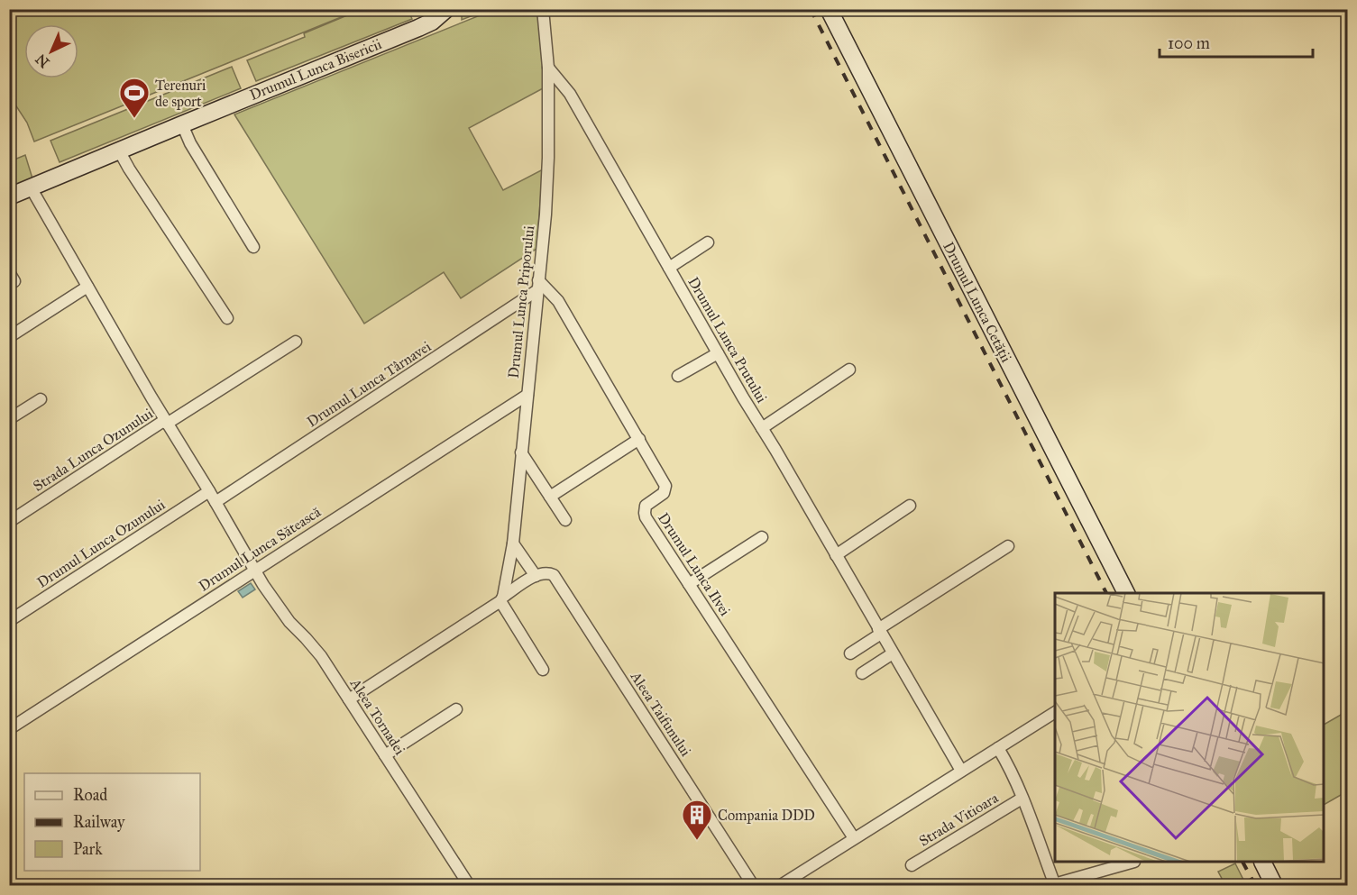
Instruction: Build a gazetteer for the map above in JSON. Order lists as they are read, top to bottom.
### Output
{
  "streets": {
    "street": [
      "Drumul Lunca Bisericii",
      "Drumul Lunca Priporului",
      "Drumul Lunca Cetății",
      "Drumul Lunca Prutului",
      "Drumul Lunca Târnavei",
      "Strada Lunca Ozunului",
      "Drumul Lunca Ozunului",
      "Drumul Lunca Sătească",
      "Drumul Lunca Ilvei",
      "Aleea Taifunului",
      "Aleea Tornadei",
      "Strada Vitioara"
    ]
  },
  "crossings": [
    ["Drumul Lunca Priporului", "Drumul Lunca Prutului"],
    ["Drumul Lunca Priporului", "Drumul Lunca Târnavei"],
    ["Drumul Lunca Priporului", "Drumul Lunca Sătească"],
    ["Drumul Lunca Priporului", "Drumul Lunca Ilvei"],
    ["Drumul Lunca Târnavei", "Drumul Lunca Ilvei"],
    ["Drumul Lunca Sătească", "Aleea Tornadei"]
  ],
  "places": {
    "sports": ["Terenuri de sport"],
    "building": ["Compania DDD"]
  },
  "legend": ["Road", "Railway", "Park"],
  "scale_bar": "100 m",
  "north": "bottom left"
}
